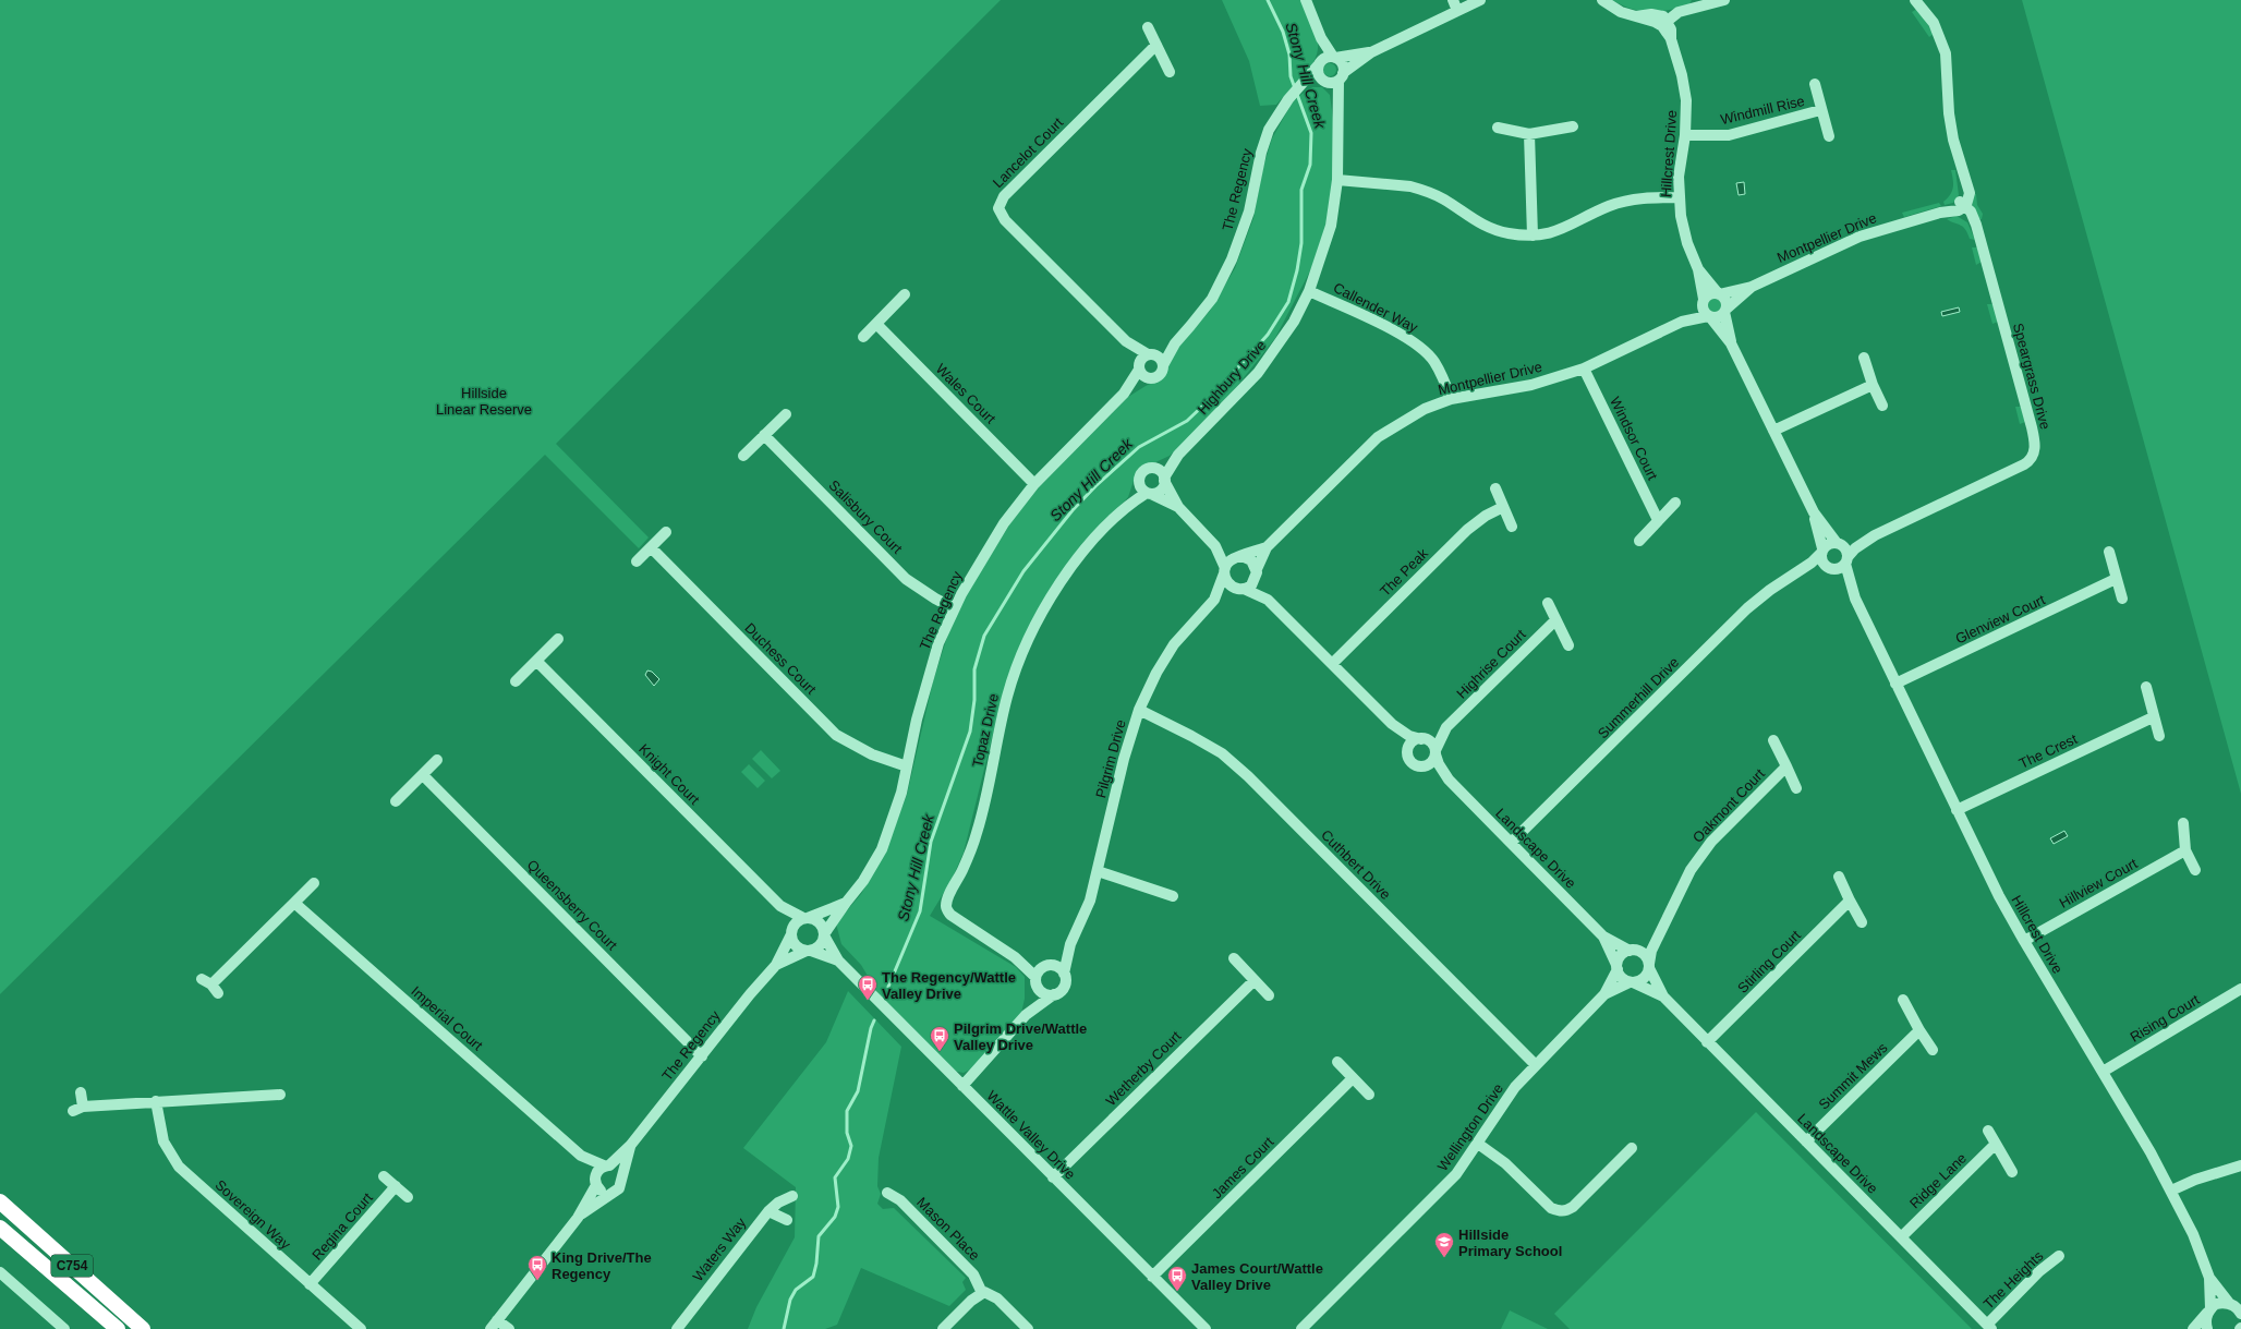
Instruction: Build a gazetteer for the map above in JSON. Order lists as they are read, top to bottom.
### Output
{
  "streets": {
    "highway": ["C754"],
    "street": [
      "Windmill Rise",
      "Lancelot Court",
      "Hillcrest Drive",
      "The Regency",
      "Montpellier Drive",
      "Callender Way",
      "Speargrass Drive",
      "Highbury Drive",
      "Wales Court",
      "Windsor Court",
      "Salisbury Court",
      "The Peak",
      "Glenview Court",
      "Duchess Court",
      "Highrise Court",
      "Summerhill Drive",
      "Topaz Drive",
      "The Crest",
      "Pilgrim Drive",
      "Knight Court",
      "Oakmont Court",
      "Landscape Drive",
      "Cuthbert Drive",
      "Hillview Court",
      "Queensberry Court",
      "Stirling Court",
      "Imperial Court",
      "Rising Court",
      "Wetherby Court",
      "Summit Mews",
      "Wellington Drive",
      "Wattle Valley Drive",
      "James Court",
      "Ridge Lane",
      "Sovereign Way",
      "Regina Court",
      "Mason Place",
      "Waters Way",
      "The Heights"
    ]
  },
  "crossings": [
    ["Windmill Rise", "Hillcrest Drive"],
    ["Lancelot Court", "The Regency"],
    ["Hillcrest Drive", "Montpellier Drive"],
    ["Hillcrest Drive", "Speargrass Drive"],
    ["Hillcrest Drive", "Glenview Court"],
    ["Hillcrest Drive", "Summerhill Drive"],
    ["Hillcrest Drive", "The Crest"],
    ["Hillcrest Drive", "Hillview Court"],
    ["Hillcrest Drive", "Rising Court"],
    ["The Regency", "Highbury Drive"],
    ["The Regency", "Wales Court"],
    ["The Regency", "Salisbury Court"],
    ["The Regency", "Duchess Court"],
    ["The Regency", "Knight Court"],
    ["The Regency", "Queensberry Court"],
    ["The Regency", "Imperial Court"],
    ["The Regency", "Wattle Valley Drive"],
    ["Montpellier Drive", "Callender Way"],
    ["Montpellier Drive", "Speargrass Drive"],
    ["Montpellier Drive", "Windsor Court"],
    ["Montpellier Drive", "Pilgrim Drive"],
    ["Callender Way", "Highbury Drive"],
    ["Speargrass Drive", "Summerhill Drive"],
    ["Highrise Court", "Landscape Drive"],
    ["Summerhill Drive", "Landscape Drive"],
    ["Topaz Drive", "Pilgrim Drive"],
    ["Pilgrim Drive", "Cuthbert Drive"],
    ["Knight Court", "Wattle Valley Drive"],
    ["Oakmont Court", "Landscape Drive"],
    ["Oakmont Court", "Wellington Drive"],
    ["Landscape Drive", "Stirling Court"],
    ["Landscape Drive", "Summit Mews"],
    ["Landscape Drive", "Wellington Drive"],
    ["Landscape Drive", "Ridge Lane"],
    ["Landscape Drive", "The Heights"],
    ["Cuthbert Drive", "Wellington Drive"],
    ["Wetherby Court", "Wattle Valley Drive"],
    ["Wattle Valley Drive", "James Court"],
    ["Sovereign Way", "Regina Court"]
  ],
  "water": ["Stony Hill Creek"],
  "parks": ["Hillside Linear Reserve"],
  "places": {
    "bus stop": [
      "The Regency/Wattle Valley Drive",
      "Pilgrim Drive/Wattle Valley Drive",
      "King Drive/The Regency",
      "James Court/Wattle Valley Drive"
    ],
    "school or university": ["Hillside Primary School"]
  }
}
